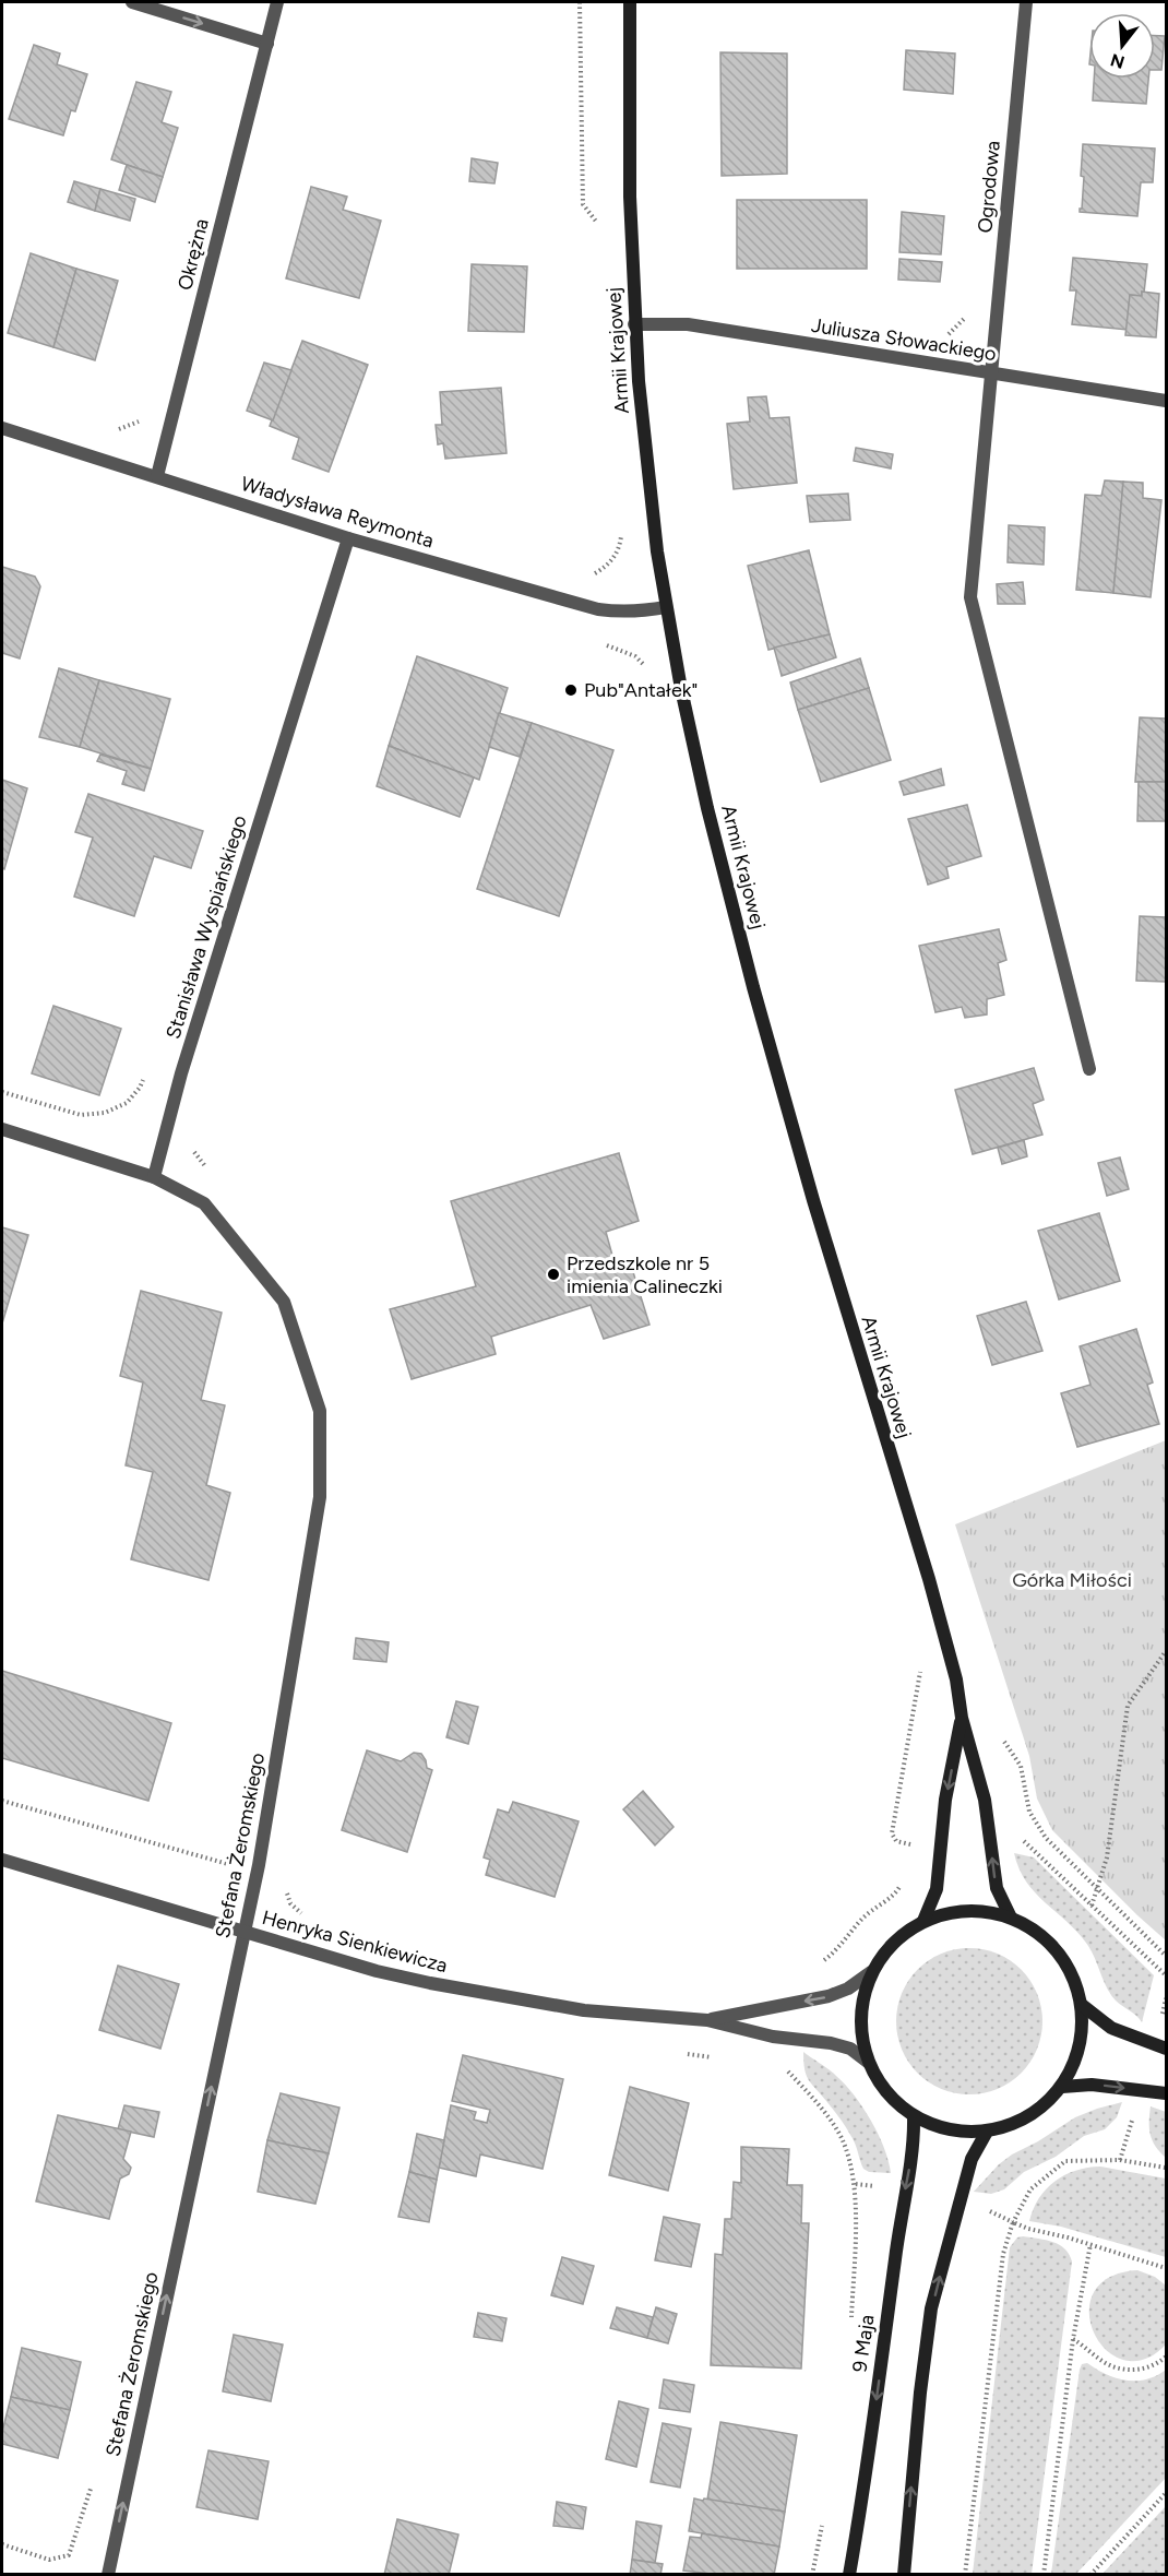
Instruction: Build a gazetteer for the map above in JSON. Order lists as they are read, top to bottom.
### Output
{
  "streets": {
    "street": [
      "Ogrodowa",
      "Okrężna",
      "Juliusza Słowackiego",
      "Armii Krajowej",
      "Władysława Reymonta",
      "Stanisława Wyspiańskiego",
      "Stefana Żeromskiego",
      "Henryka Sienkiewicza",
      "9 Maja"
    ]
  },
  "crossings": [
    ["Ogrodowa", "Juliusza Słowackiego"],
    ["Okrężna", "Władysława Reymonta"],
    ["Juliusza Słowackiego", "Armii Krajowej"],
    ["Armii Krajowej", "Władysława Reymonta"],
    ["Armii Krajowej", "Henryka Sienkiewicza"],
    ["Armii Krajowej", "9 Maja"],
    ["Władysława Reymonta", "Stanisława Wyspiańskiego"],
    ["Stanisława Wyspiańskiego", "Stefana Żeromskiego"],
    ["Stefana Żeromskiego", "Henryka Sienkiewicza"],
    ["Henryka Sienkiewicza", "9 Maja"]
  ],
  "one_way": ["Stefana Żeromskiego"],
  "parks": ["Górka Miłości"],
  "places": ["Pub\"Antałek\"", "Przedszkole nr 5 imienia Calineczki"],
  "north": "bottom"
}
